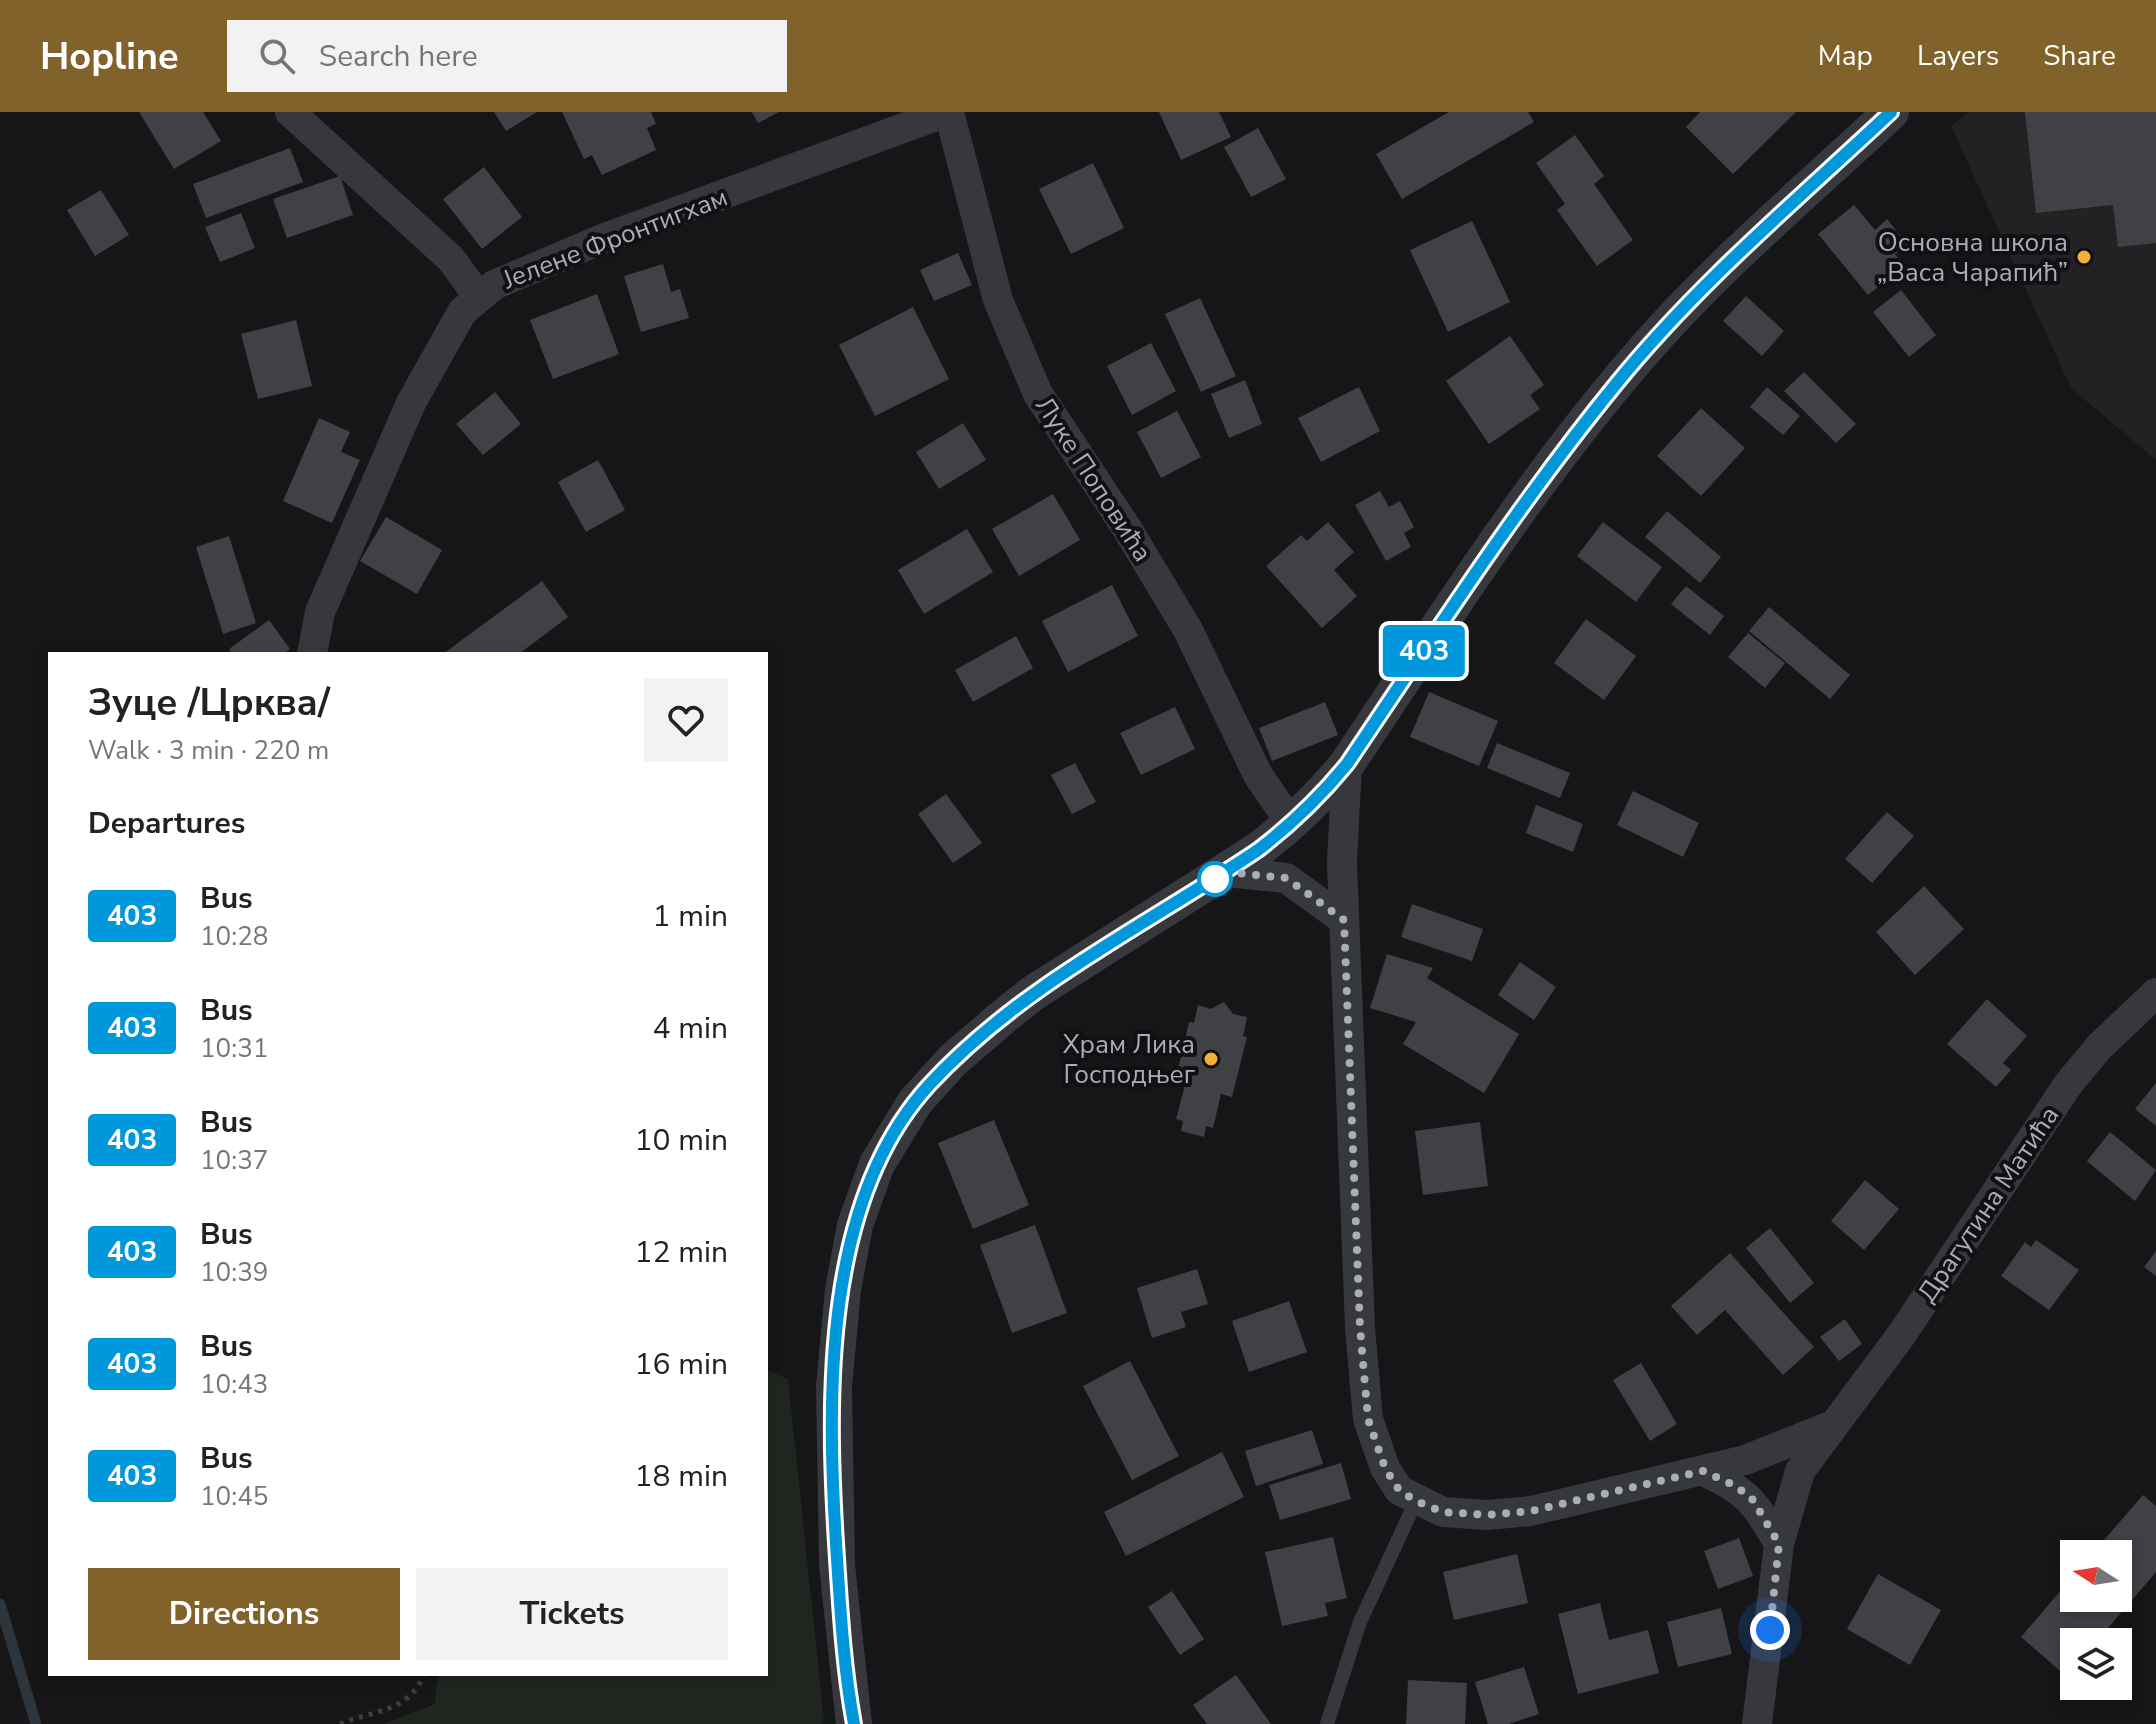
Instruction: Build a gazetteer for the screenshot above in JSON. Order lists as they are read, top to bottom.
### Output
{
  "streets": {
    "street": ["Јелене Фронтигхам", "Луке Поповића", "Драгутина Матића"]
  },
  "crossings": [
    ["Јелене Фронтигхам", "Луке Поповића"]
  ],
  "places": ["Основна школа „Васа Чарапић”", "Храм Лика Господњег"],
  "lines": ["bus line 403"],
  "north": "left",
  "page": {
    "header": "Hopline",
    "search": "Search here",
    "nav": ["Map", "Layers", "Share"],
    "on_map": "403",
    "heading": [
      ["Зуце /Црква/", "Walk · 3 min · 220 m"],
      "Departures"
    ],
    "list": [
      {
        "mark": "403",
        "name": "Bus",
        "note": "10:28",
        "value": "1 min"
      },
      {
        "mark": "403",
        "name": "Bus",
        "note": "10:31",
        "value": "4 min"
      },
      {
        "mark": "403",
        "name": "Bus",
        "note": "10:37",
        "value": "10 min"
      },
      {
        "mark": "403",
        "name": "Bus",
        "note": "10:39",
        "value": "12 min"
      },
      {
        "mark": "403",
        "name": "Bus",
        "note": "10:43",
        "value": "16 min"
      },
      {
        "mark": "403",
        "name": "Bus",
        "note": "10:45",
        "value": "18 min"
      }
    ],
    "buttons": ["Directions", "Tickets"]
  }
}
